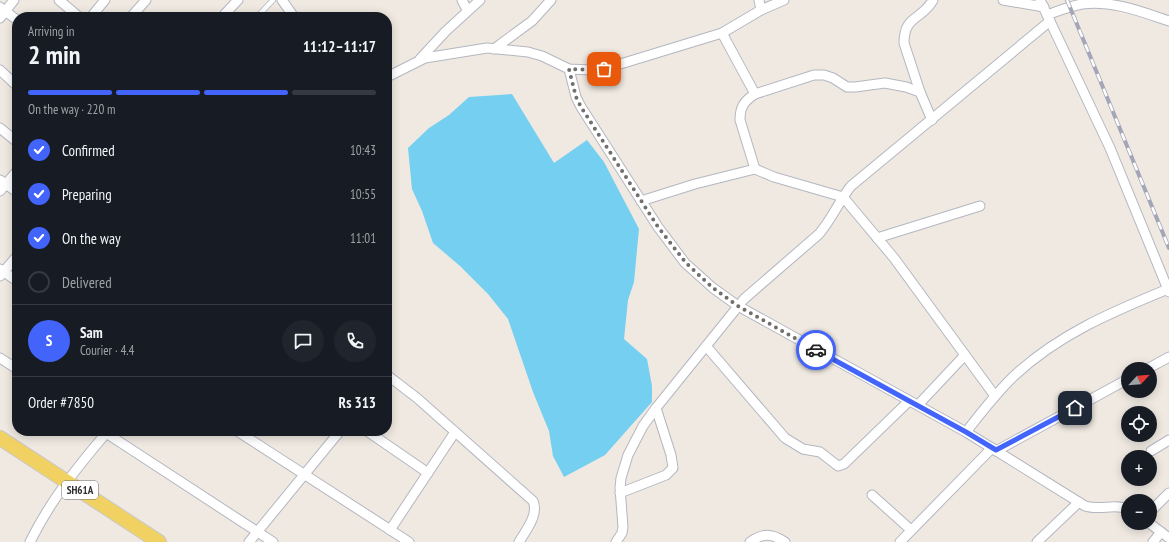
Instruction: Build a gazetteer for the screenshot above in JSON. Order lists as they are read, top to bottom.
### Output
{
  "streets": {
    "main road": ["SH61A"]
  },
  "north": "top right",
  "page": {
    "heading": ["2 min", "Arriving in", "11:12–11:17"],
    "panel": [
      "Sam",
      "Courier · 4.4",
      "Order #7850",
      "Rs 313"
    ],
    "bar": "On the way · 220 m",
    "list": [
      ["Confirmed", "10:43"],
      ["Preparing", "10:55"],
      ["On the way", "11:01"],
      "Delivered"
    ],
    "round": "S",
    "map_buttons": ["+", "−"]
  }
}
